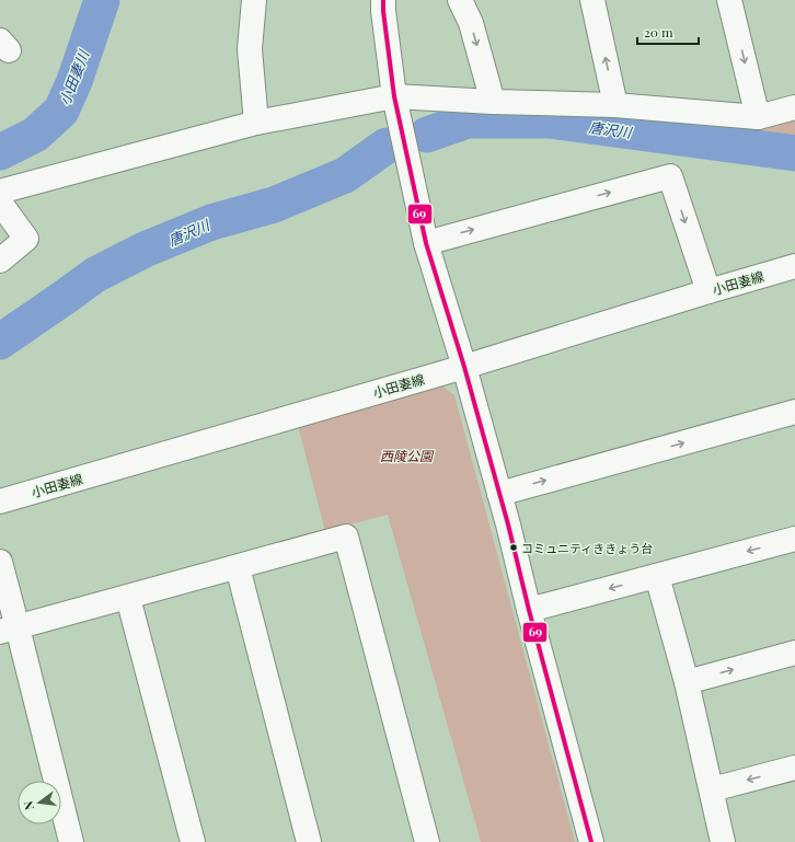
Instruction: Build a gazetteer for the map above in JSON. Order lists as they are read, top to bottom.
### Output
{
  "streets": {
    "street": ["小田妻線"]
  },
  "water": ["小田妻川", "唐沢川"],
  "parks": ["西陵公園"],
  "places": ["コミュニティききょう台"],
  "lines": ["transit line 69"],
  "scale_bar": "20 m",
  "north": "left"
}
